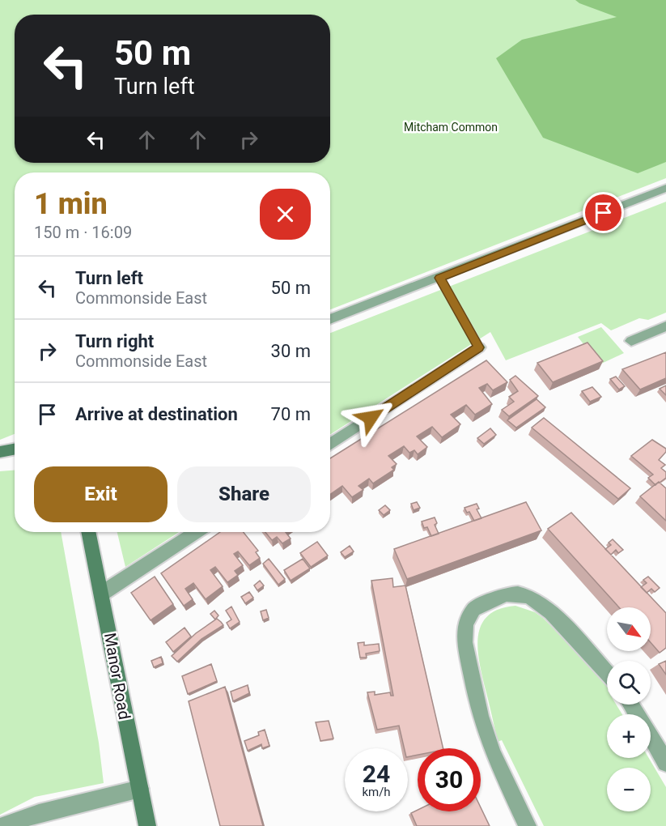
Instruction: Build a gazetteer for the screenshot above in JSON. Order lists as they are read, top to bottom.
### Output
{
  "streets": {
    "main road": ["Manor Road"]
  },
  "parks": ["Mitcham Common"],
  "north": "bottom right",
  "page": {
    "turn": ["50 m", "Turn left"],
    "heading": ["1 min", "150 m · 16:09"],
    "list": [
      {
        "name": "Turn left",
        "note": "Commonside East",
        "value": "50 m"
      },
      {
        "name": "Turn right",
        "note": "Commonside East",
        "value": "30 m"
      },
      {
        "name": "Arrive at destination",
        "value": "70 m"
      }
    ],
    "buttons": ["Exit", "Share"],
    "map_buttons": ["+", "−"],
    "speed": "24 km/h",
    "limit": "30"
  }
}
